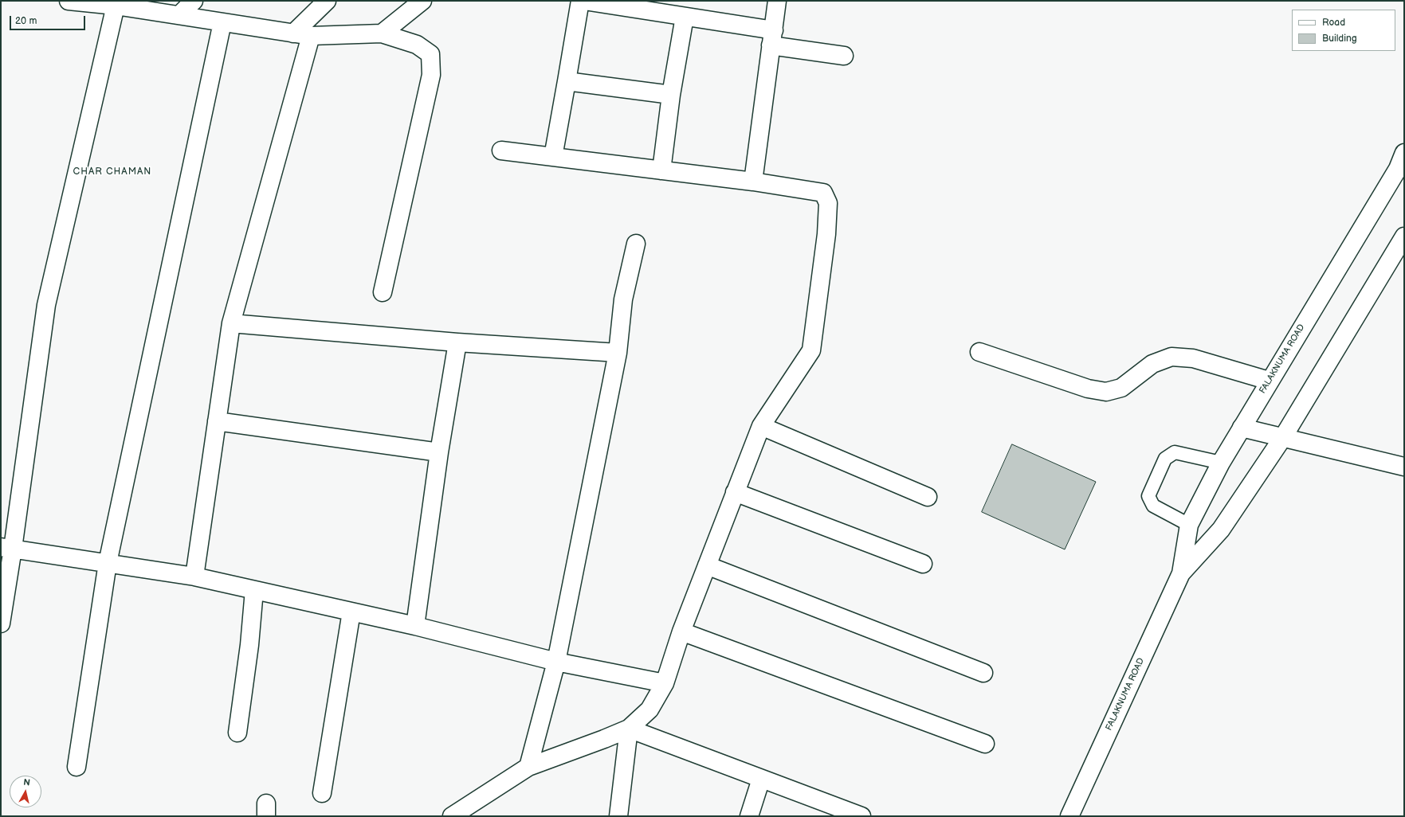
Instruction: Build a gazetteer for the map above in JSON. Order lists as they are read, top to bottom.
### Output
{
  "streets": {
    "main road": ["FALAKNUMA ROAD"]
  },
  "districts": ["CHAR CHAMAN"],
  "legend": ["Road", "Building"],
  "scale_bar": "20 m",
  "north": "top"
}
